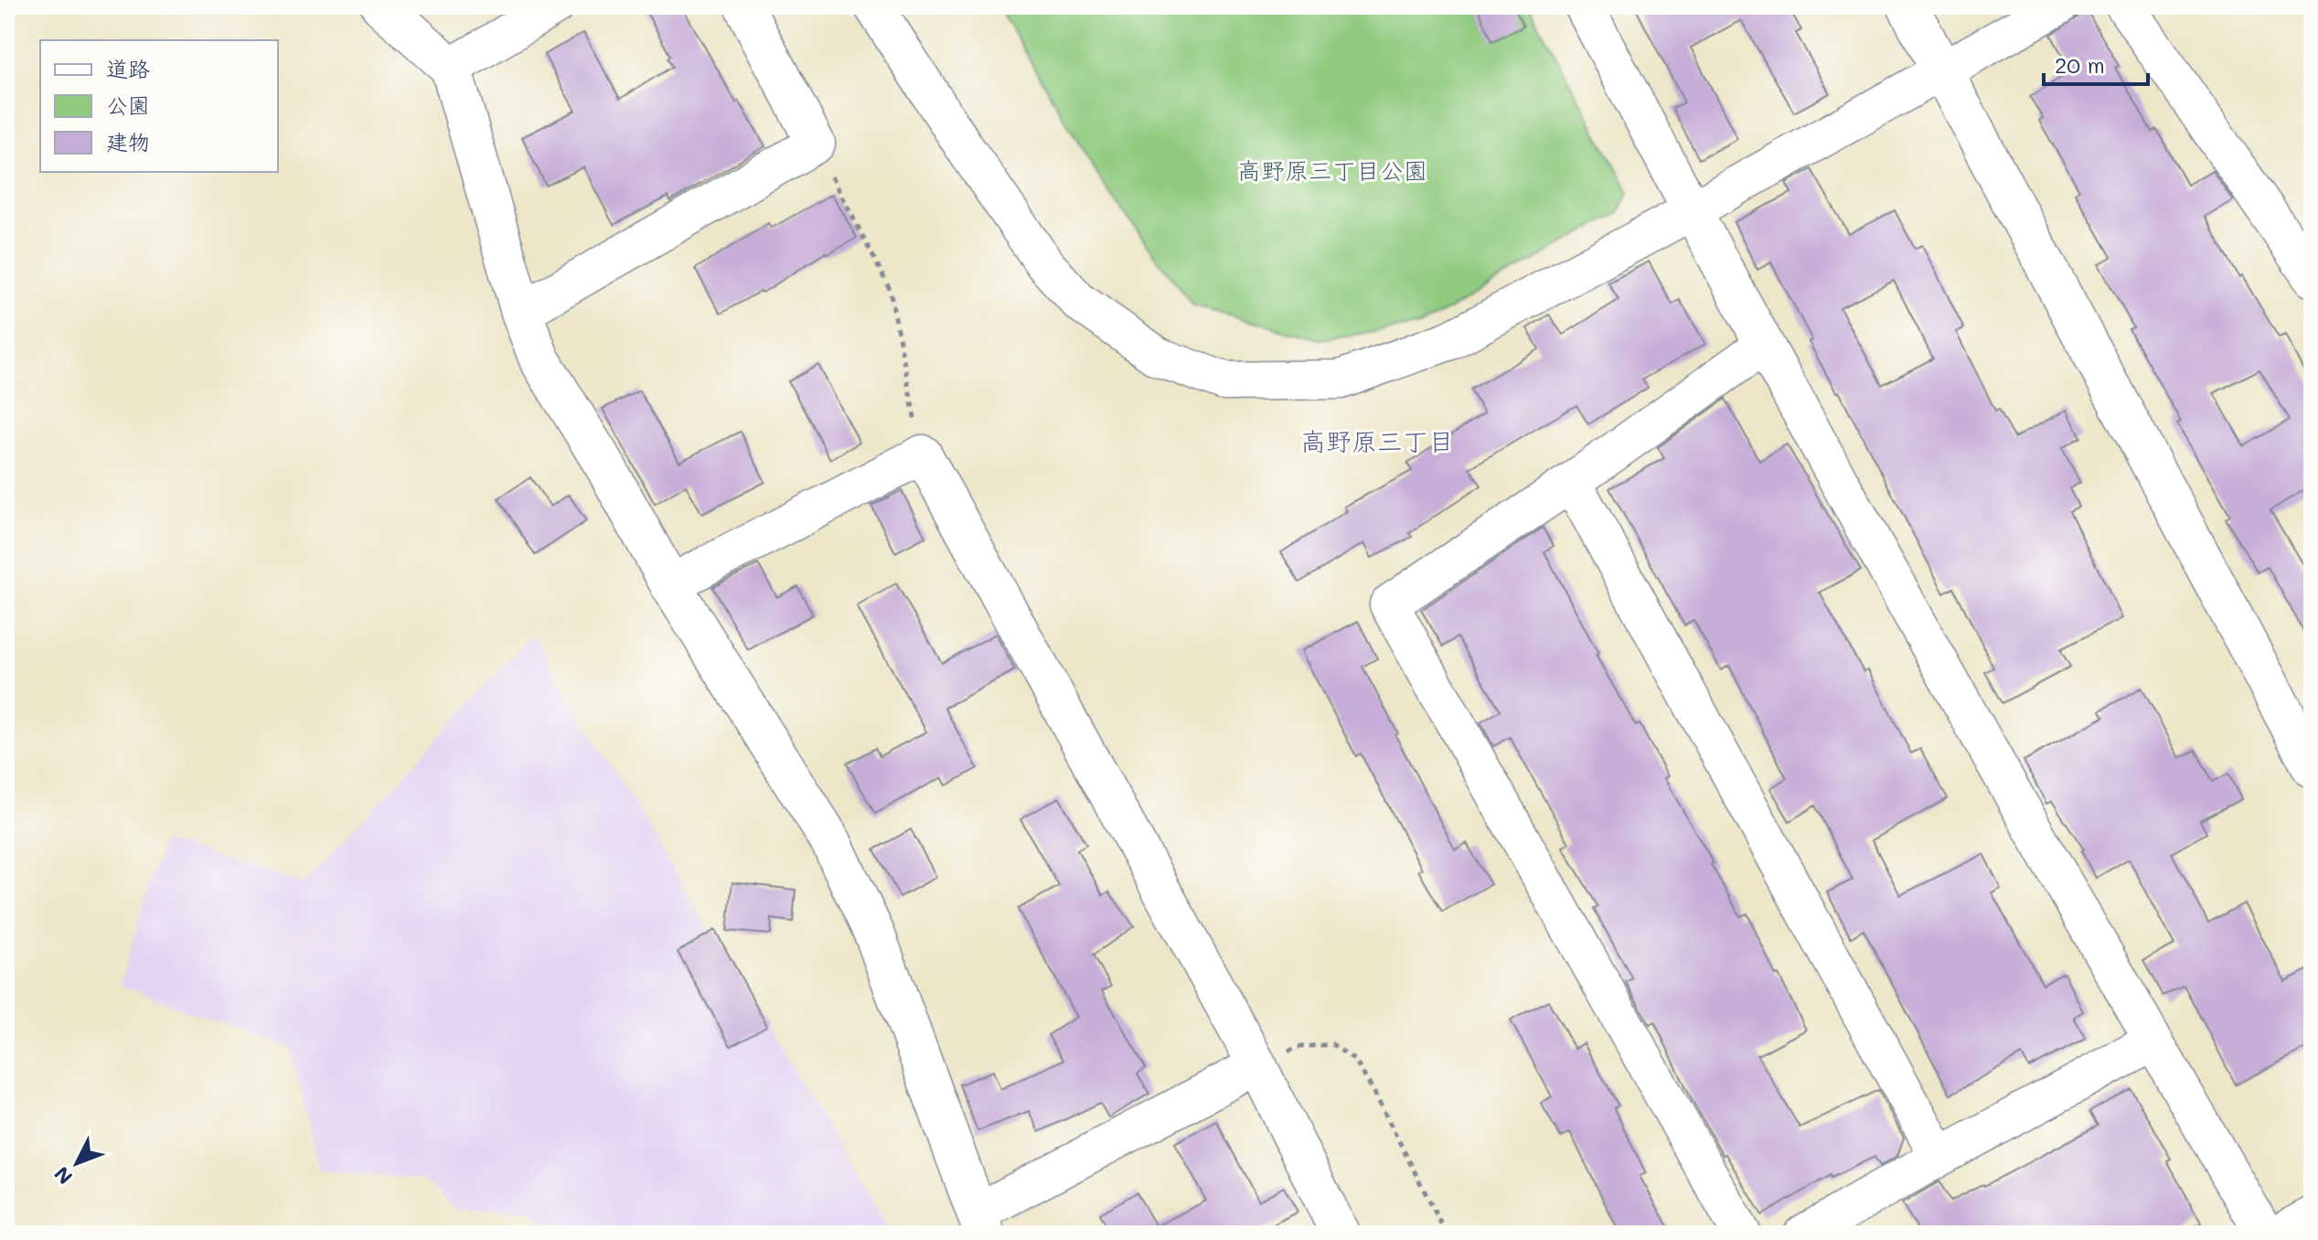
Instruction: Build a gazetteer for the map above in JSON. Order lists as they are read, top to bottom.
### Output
{
  "districts": ["高野原三丁目"],
  "parks": ["高野原三丁目公園"],
  "legend": ["道路", "公園", "建物"],
  "scale_bar": "20 m",
  "north": "bottom left"
}
